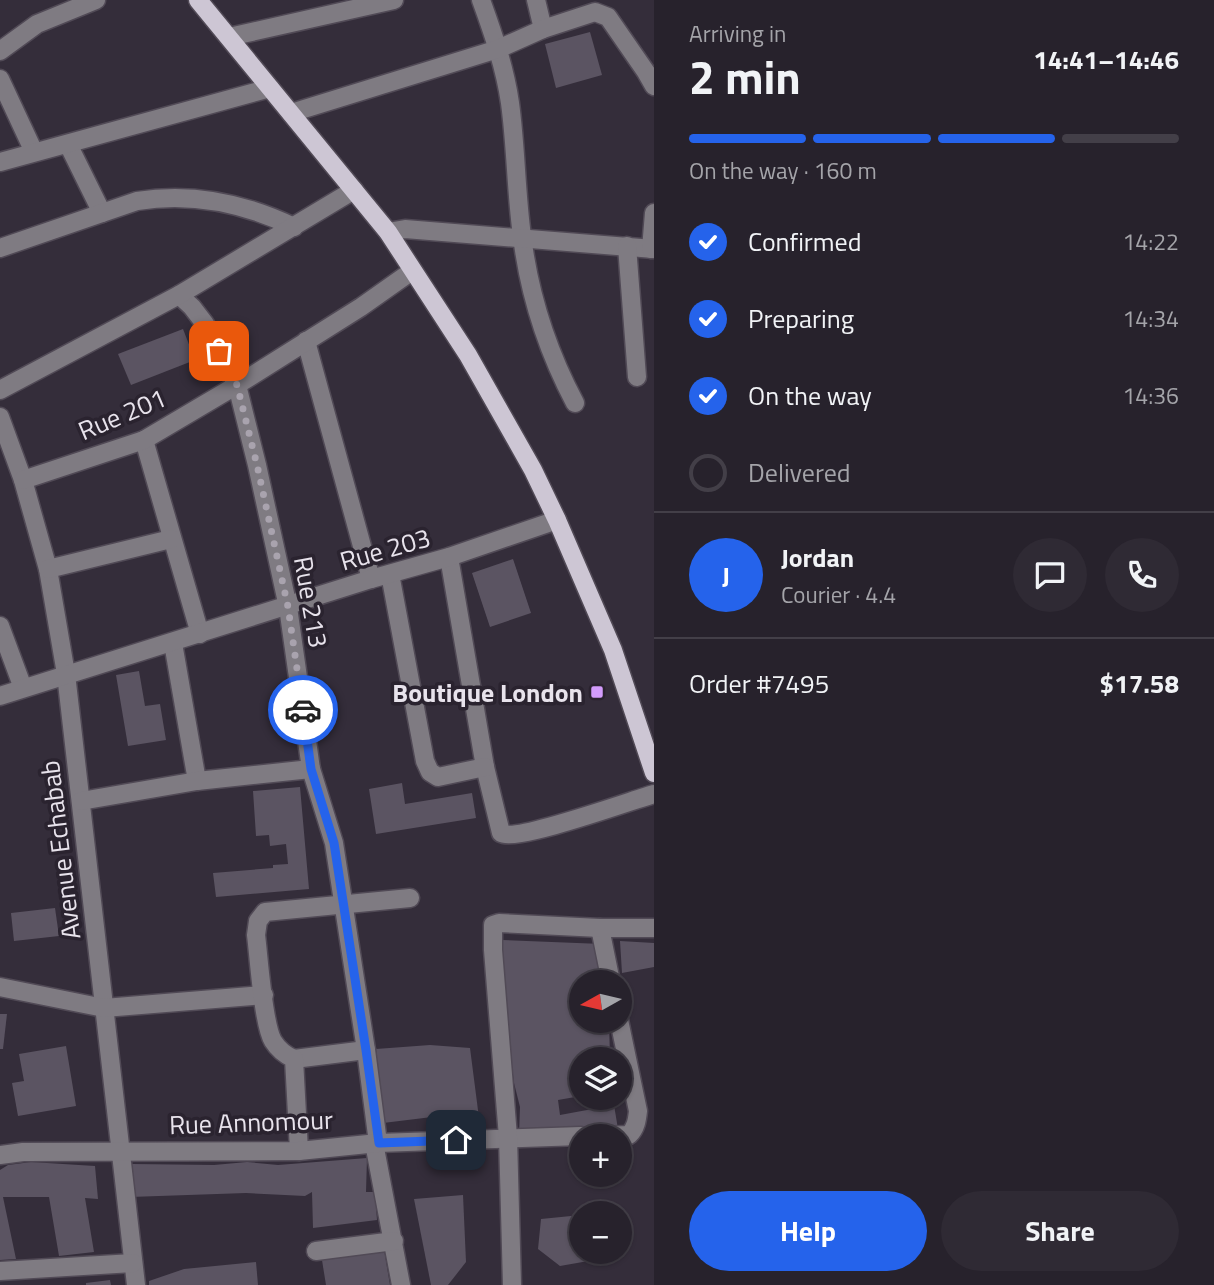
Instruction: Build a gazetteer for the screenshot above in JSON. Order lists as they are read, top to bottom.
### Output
{
  "streets": {
    "street": [
      "Rue 201",
      "Rue 203",
      "Rue 213",
      "Avenue Echabab",
      "Rue Annomour"
    ]
  },
  "crossings": [
    ["Rue 201", "Rue 213"],
    ["Rue 201", "Avenue Echabab"],
    ["Rue 203", "Rue 213"],
    ["Rue 203", "Avenue Echabab"],
    ["Rue 213", "Rue Annomour"],
    ["Avenue Echabab", "Rue Annomour"]
  ],
  "places": {
    "transit": ["Boutique London"]
  },
  "north": "left",
  "page": {
    "heading": ["2 min", "Arriving in", "14:41–14:46"],
    "panel": [
      "Jordan",
      "Courier · 4.4",
      "Order #7495",
      "$17.58"
    ],
    "bar": "On the way · 160 m",
    "list": [
      ["Confirmed", "14:22"],
      ["Preparing", "14:34"],
      ["On the way", "14:36"],
      "Delivered"
    ],
    "round": "J",
    "map_buttons": ["+", "−"],
    "buttons": ["Help", "Share"]
  }
}
